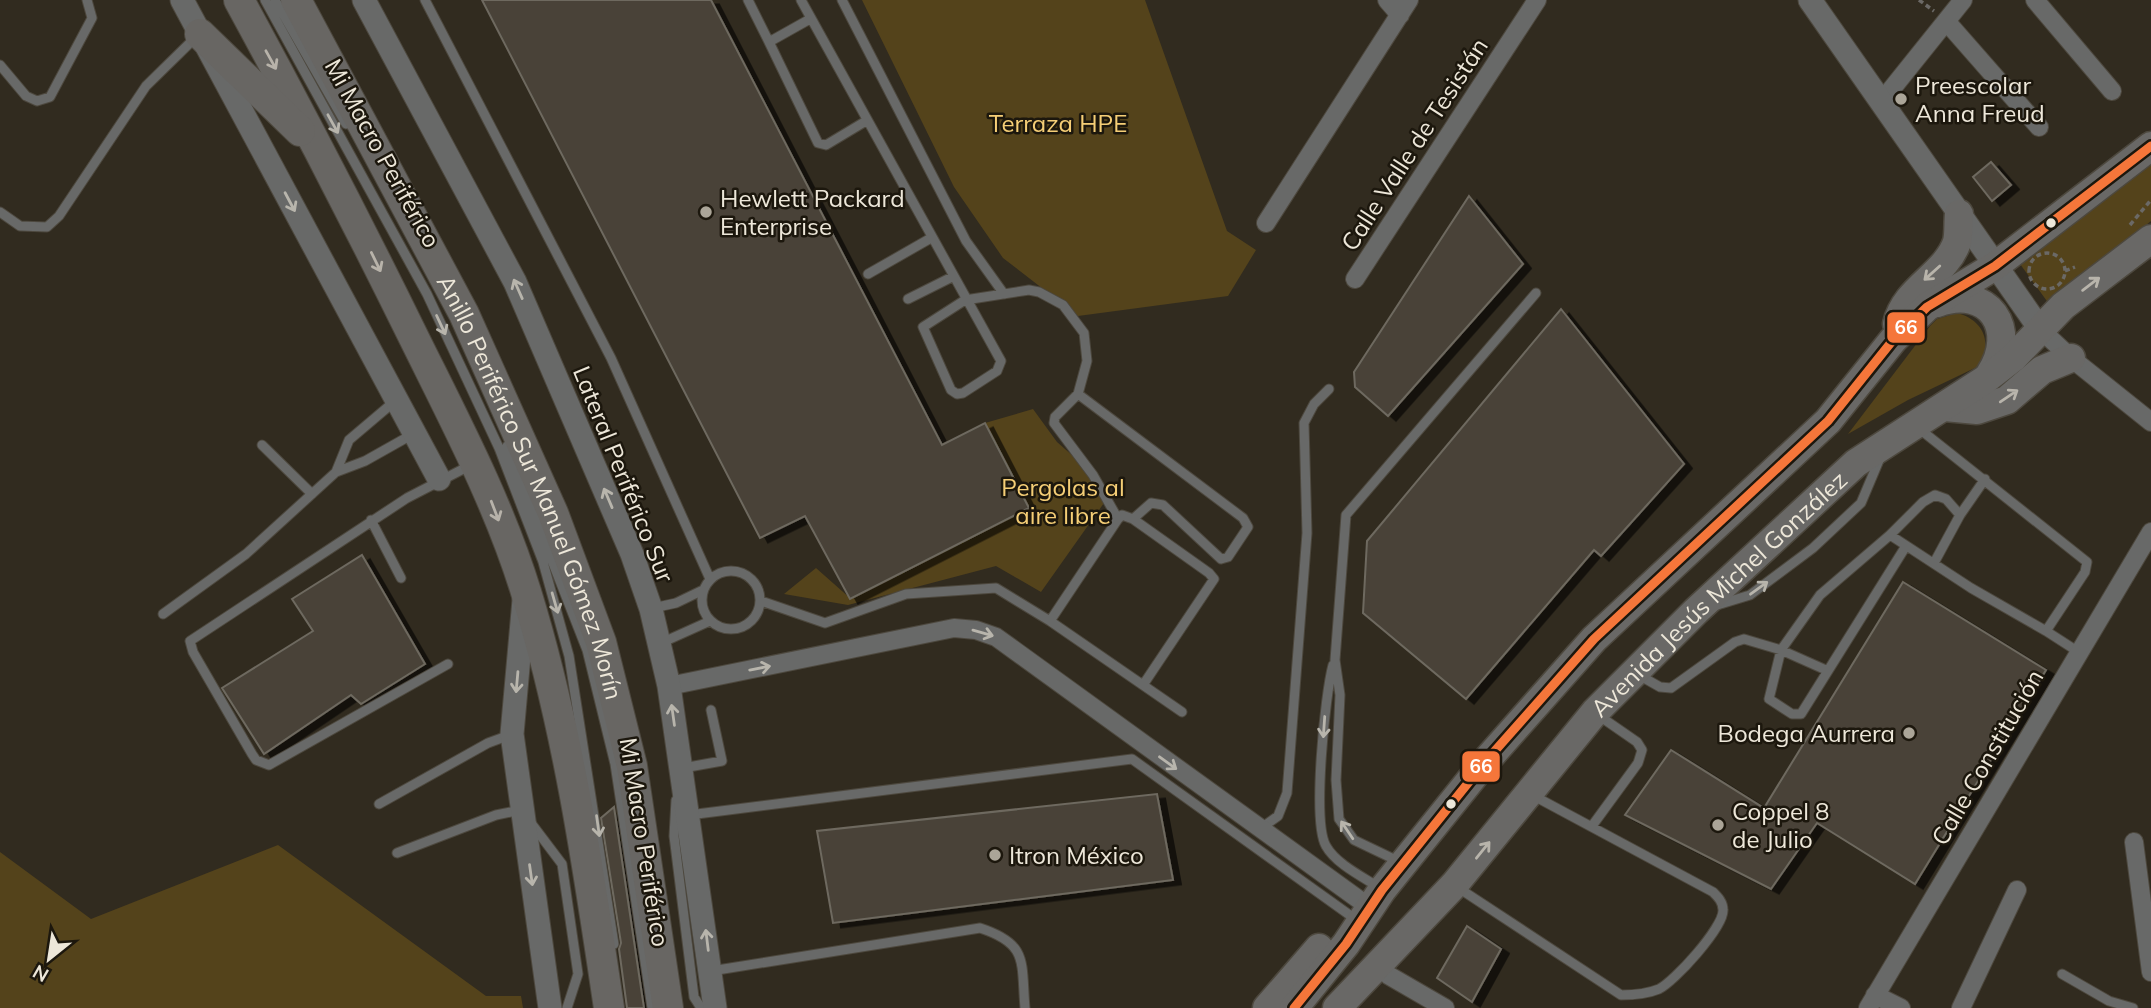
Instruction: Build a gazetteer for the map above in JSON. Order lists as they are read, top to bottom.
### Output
{
  "streets": {
    "highway": ["Anillo Periférico Sur Manuel Gómez Morín"],
    "main road": ["Avenida Jesús Michel González"],
    "street": ["Calle Valle de Tesistán", "Lateral Periférico Sur", "Calle Constitución"],
    "lane": ["Mi Macro Periférico"]
  },
  "parks": ["Terraza HPE", "Pergolas al aire libre"],
  "places": [
    "Preescolar Anna Freud",
    "Hewlett Packard Enterprise",
    "Bodega Aurrera",
    "Coppel 8 de Julio",
    "Itron México"
  ],
  "lines": ["transit line 66"],
  "north": "bottom left"
}
